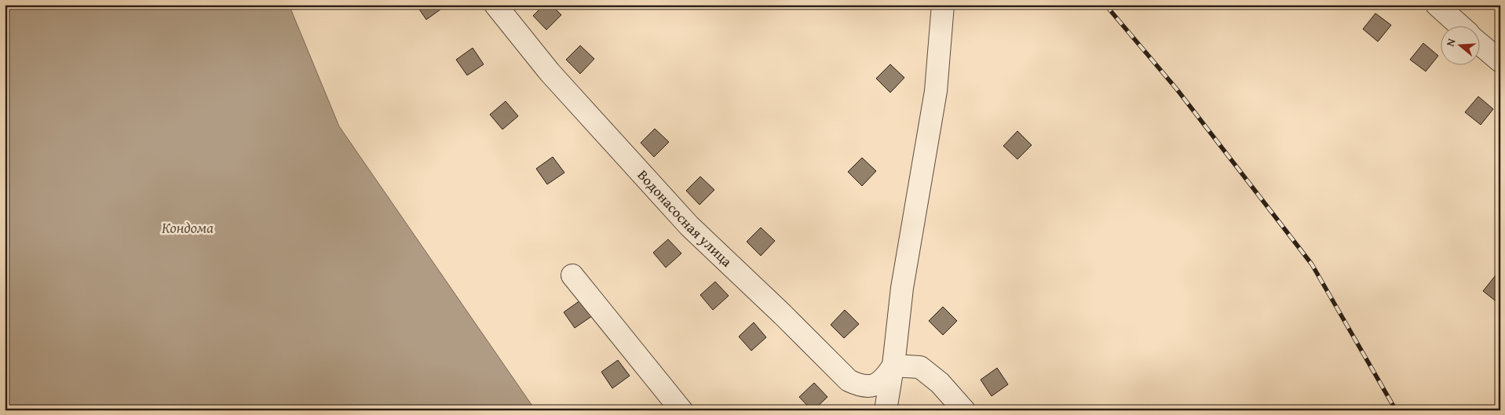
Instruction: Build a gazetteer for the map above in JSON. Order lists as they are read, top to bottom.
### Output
{
  "streets": {
    "street": ["Водонасосная улица"]
  },
  "water": ["Кондома"],
  "north": "left"
}
